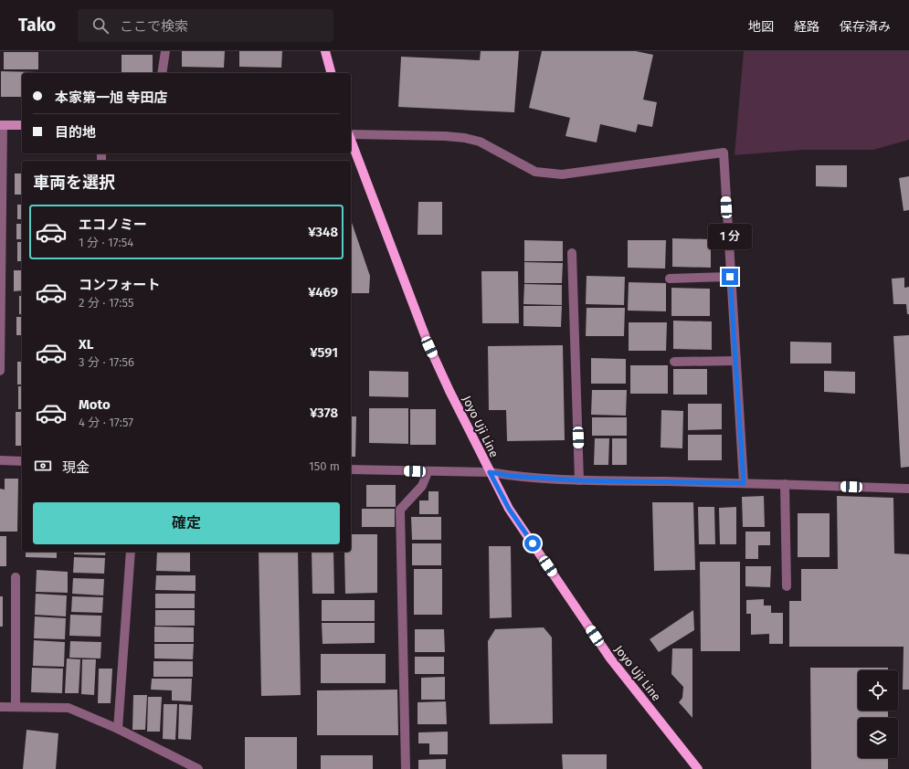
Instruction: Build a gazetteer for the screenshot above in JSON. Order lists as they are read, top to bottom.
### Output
{
  "streets": {
    "main road": ["Joyo Uji Line"]
  },
  "page": {
    "header": "Tako",
    "search": "ここで検索",
    "nav": ["地図", "経路", "保存済み"],
    "banner": ["本家第一旭 寺田店", "目的地"],
    "heading": "車両を選択",
    "list": [
      {
        "name": "エコノミー",
        "note": "1 分 · 17:54",
        "value": "¥348"
      },
      {
        "name": "コンフォート",
        "note": "2 分 · 17:55",
        "value": "¥469"
      },
      {
        "name": "XL",
        "note": "3 分 · 17:56",
        "value": "¥591"
      },
      {
        "name": "Moto",
        "note": "4 分 · 17:57",
        "value": "¥378"
      }
    ],
    "bubble": "1 分",
    "pay": ["現金", "150 m"],
    "buttons": "確定"
  }
}
